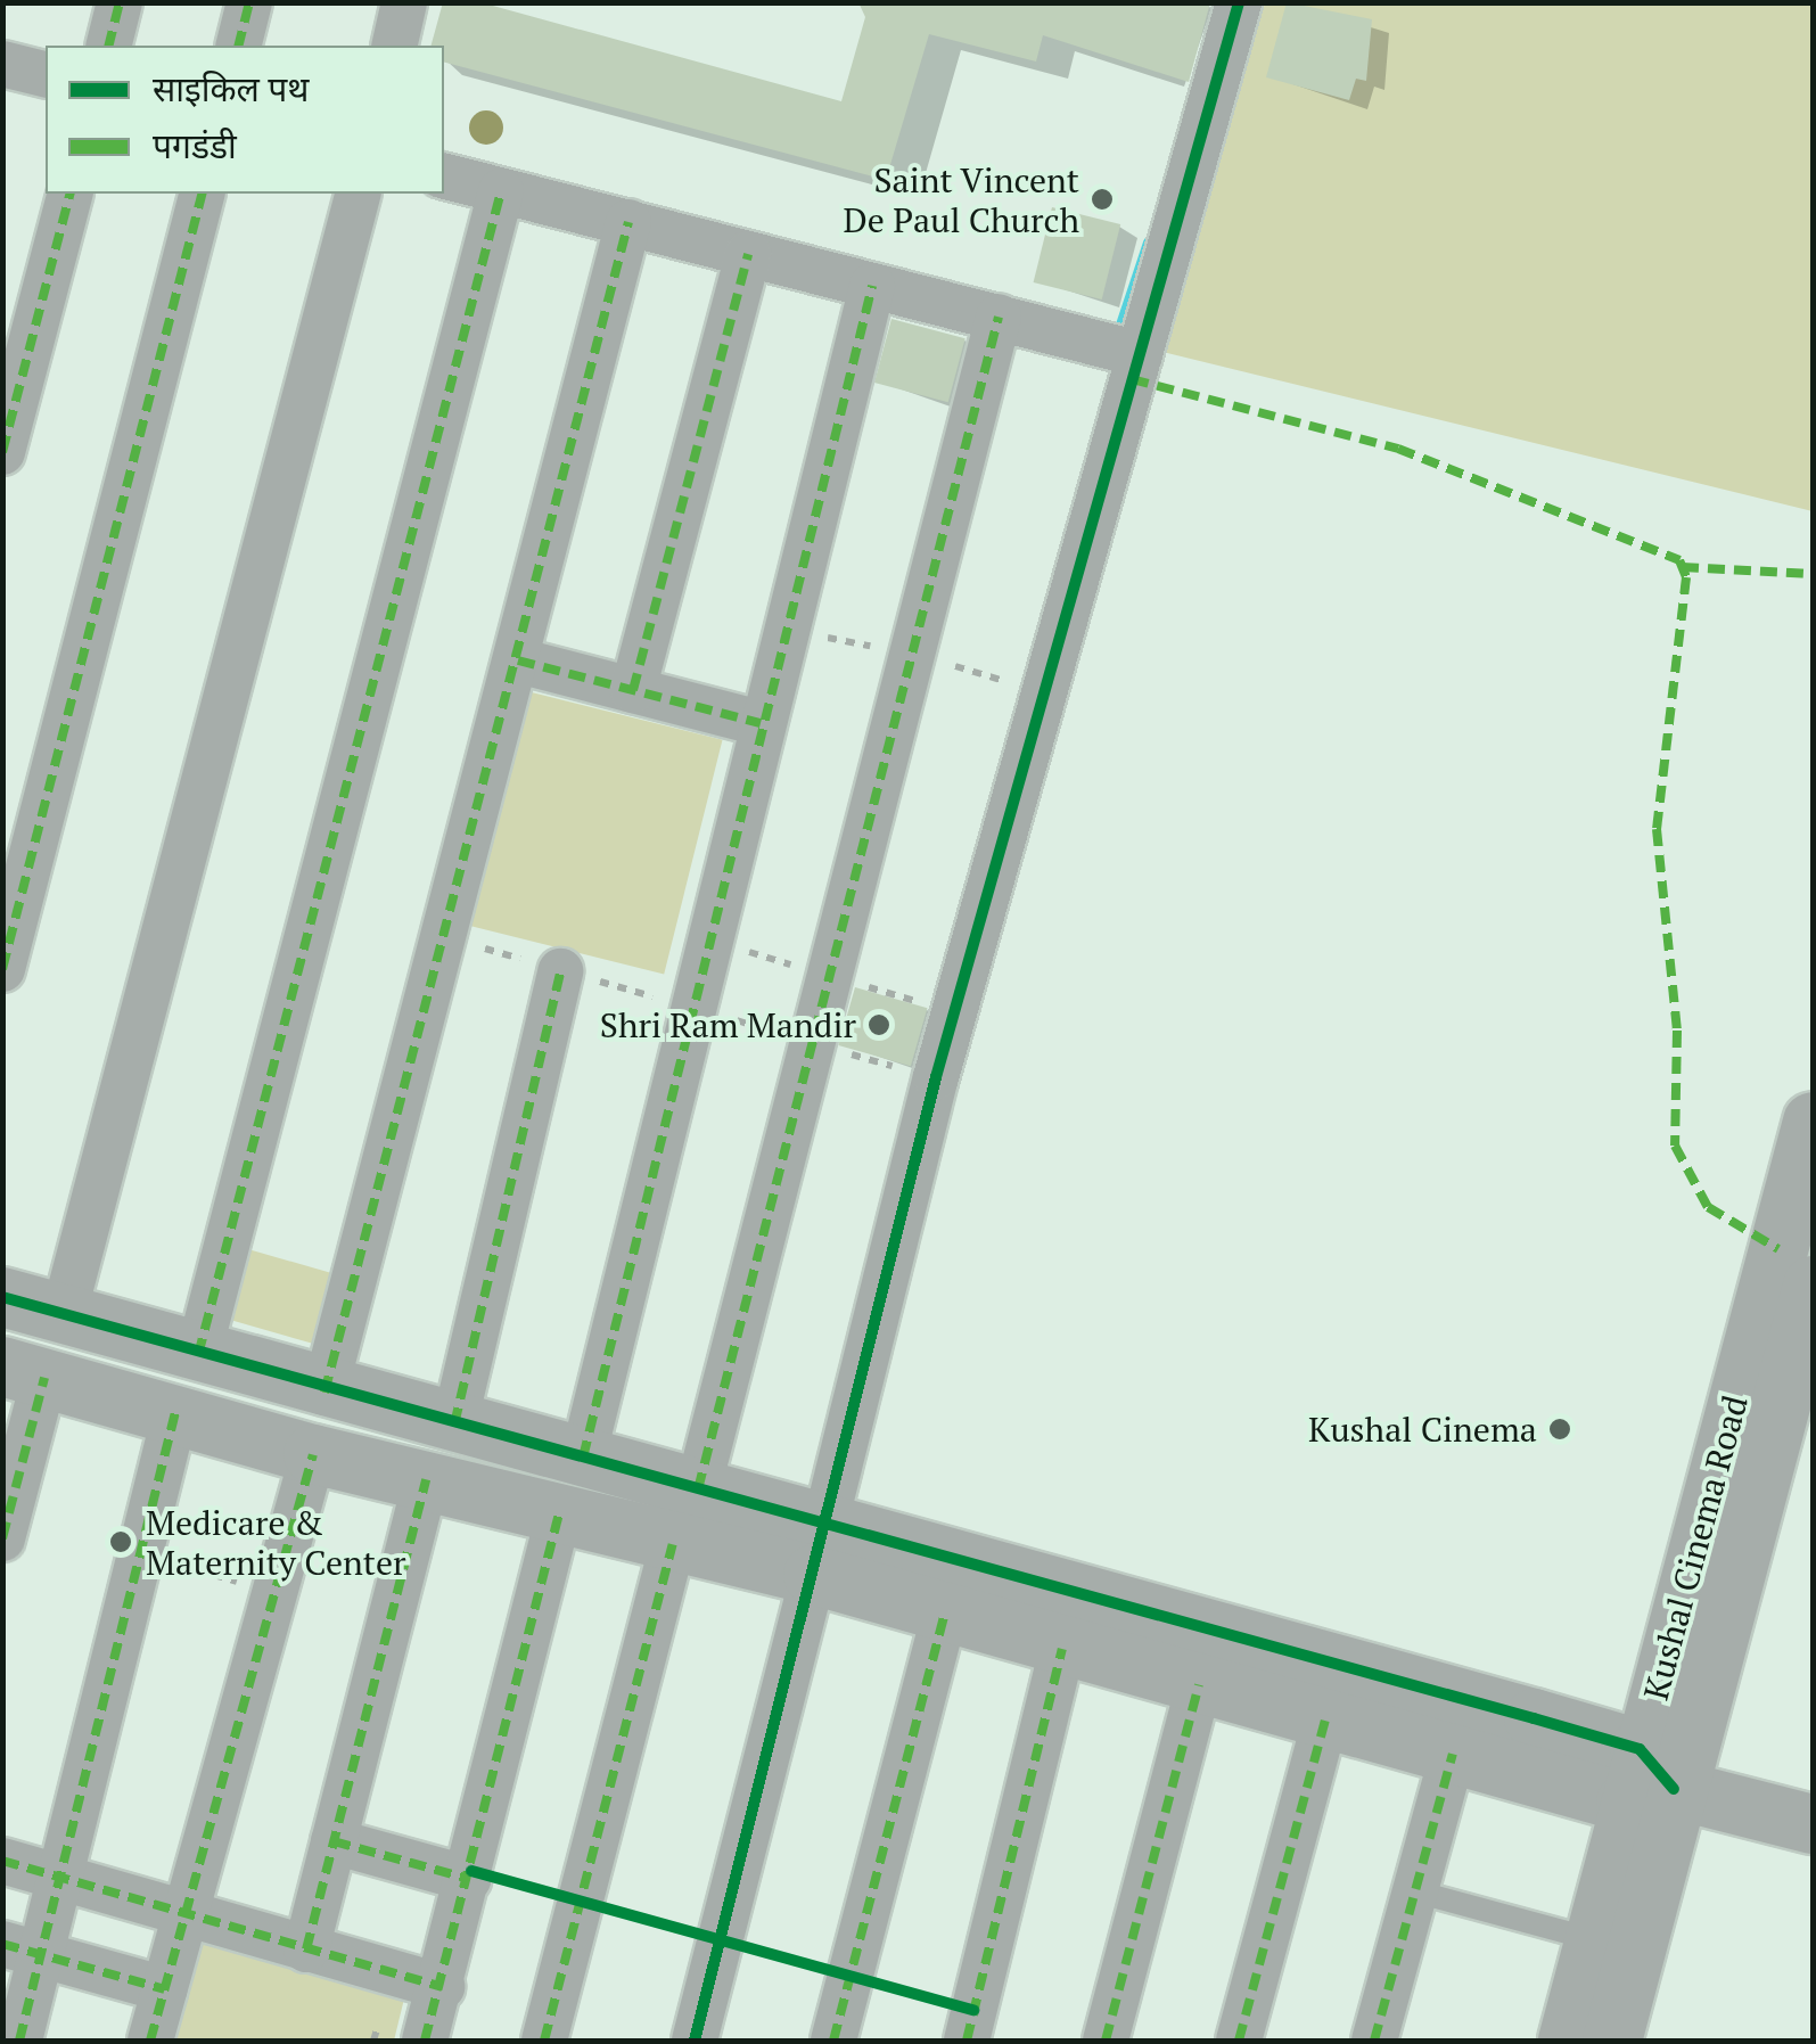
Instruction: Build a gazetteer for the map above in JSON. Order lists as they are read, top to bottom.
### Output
{
  "streets": {
    "street": ["Kushal Cinema Road"]
  },
  "places": [
    "Saint Vincent De Paul Church",
    "Shri Ram Mandir",
    "Kushal Cinema",
    "Medicare & Maternity Center"
  ],
  "legend": ["साइकिल पथ", "पगडंडी"]
}
